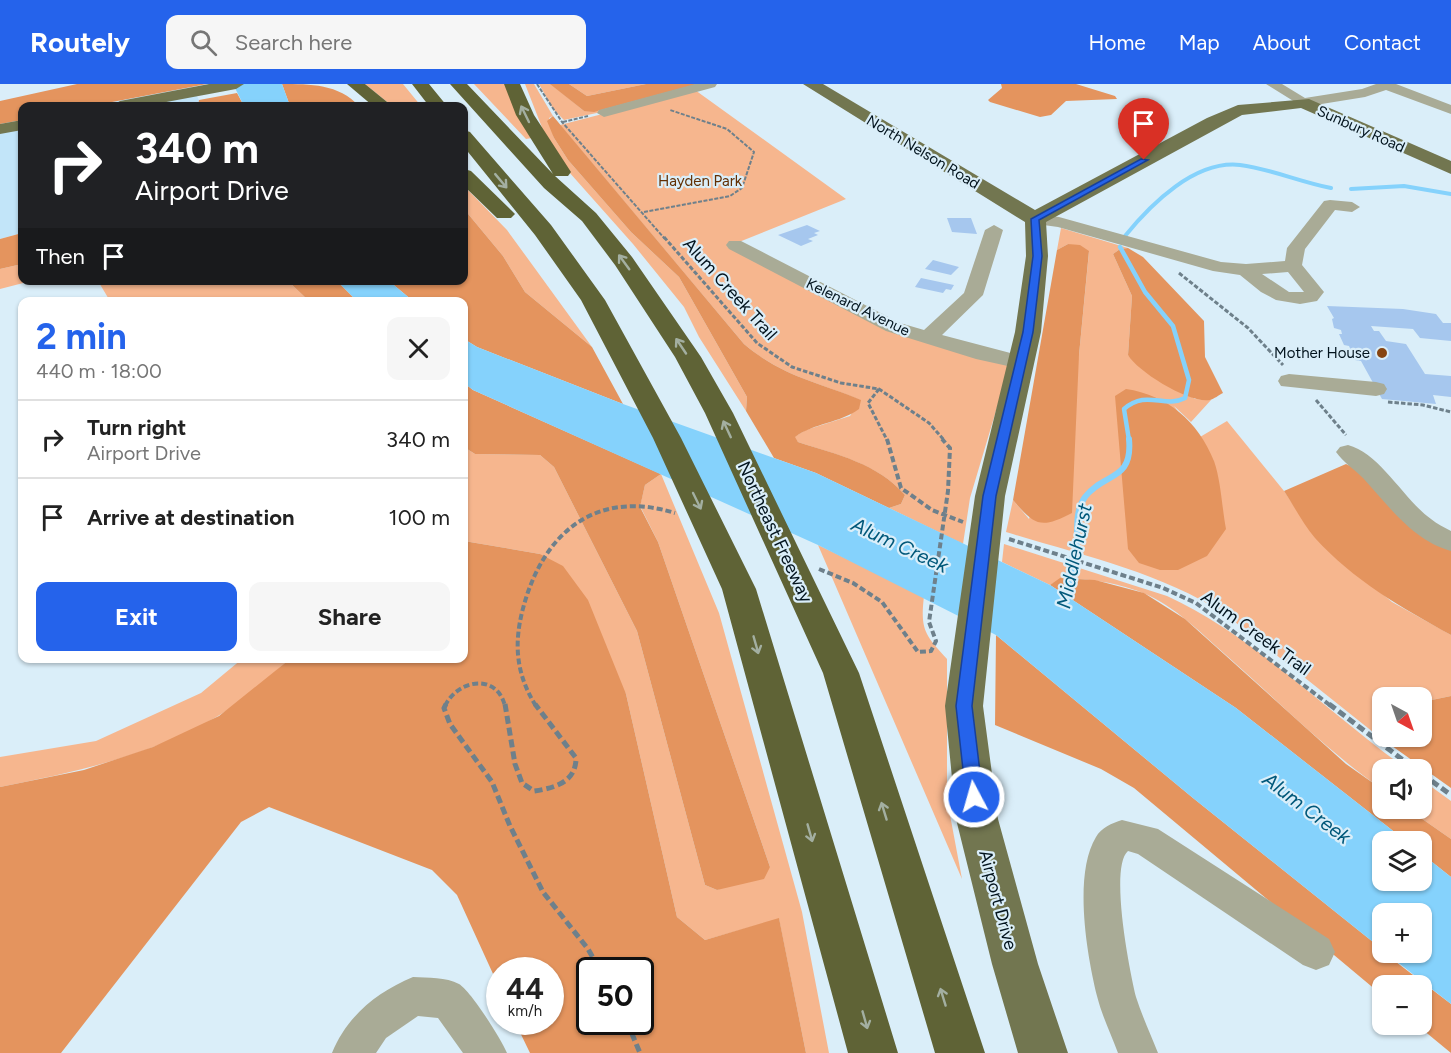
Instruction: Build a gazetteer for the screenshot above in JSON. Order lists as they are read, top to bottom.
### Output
{
  "streets": {
    "highway": ["Northeast Freeway"],
    "main road": ["Sunbury Road", "North Nelson Road", "Airport Drive"],
    "street": ["Kelenard Avenue"],
    "path": ["Alum Creek Trail"]
  },
  "crossings": [
    ["North Nelson Road", "Airport Drive"],
    ["Kelenard Avenue", "Airport Drive"]
  ],
  "water": ["Alum Creek", "Middlehurst"],
  "parks": ["Hayden Park"],
  "places": ["Mother House"],
  "north": "bottom right",
  "page": {
    "header": "Routely",
    "search": "Search here",
    "nav": [
      "Home",
      "Map",
      "About",
      "Contact"
    ],
    "turn": ["340 m", "Airport Drive"],
    "then": "Then",
    "heading": ["2 min", "440 m · 18:00"],
    "list": [
      {
        "name": "Turn right",
        "note": "Airport Drive",
        "value": "340 m"
      },
      {
        "name": "Arrive at destination",
        "value": "100 m"
      }
    ],
    "buttons": ["Exit", "Share"],
    "map_buttons": ["+", "−"],
    "speed": "44 km/h",
    "limit": "50"
  }
}
